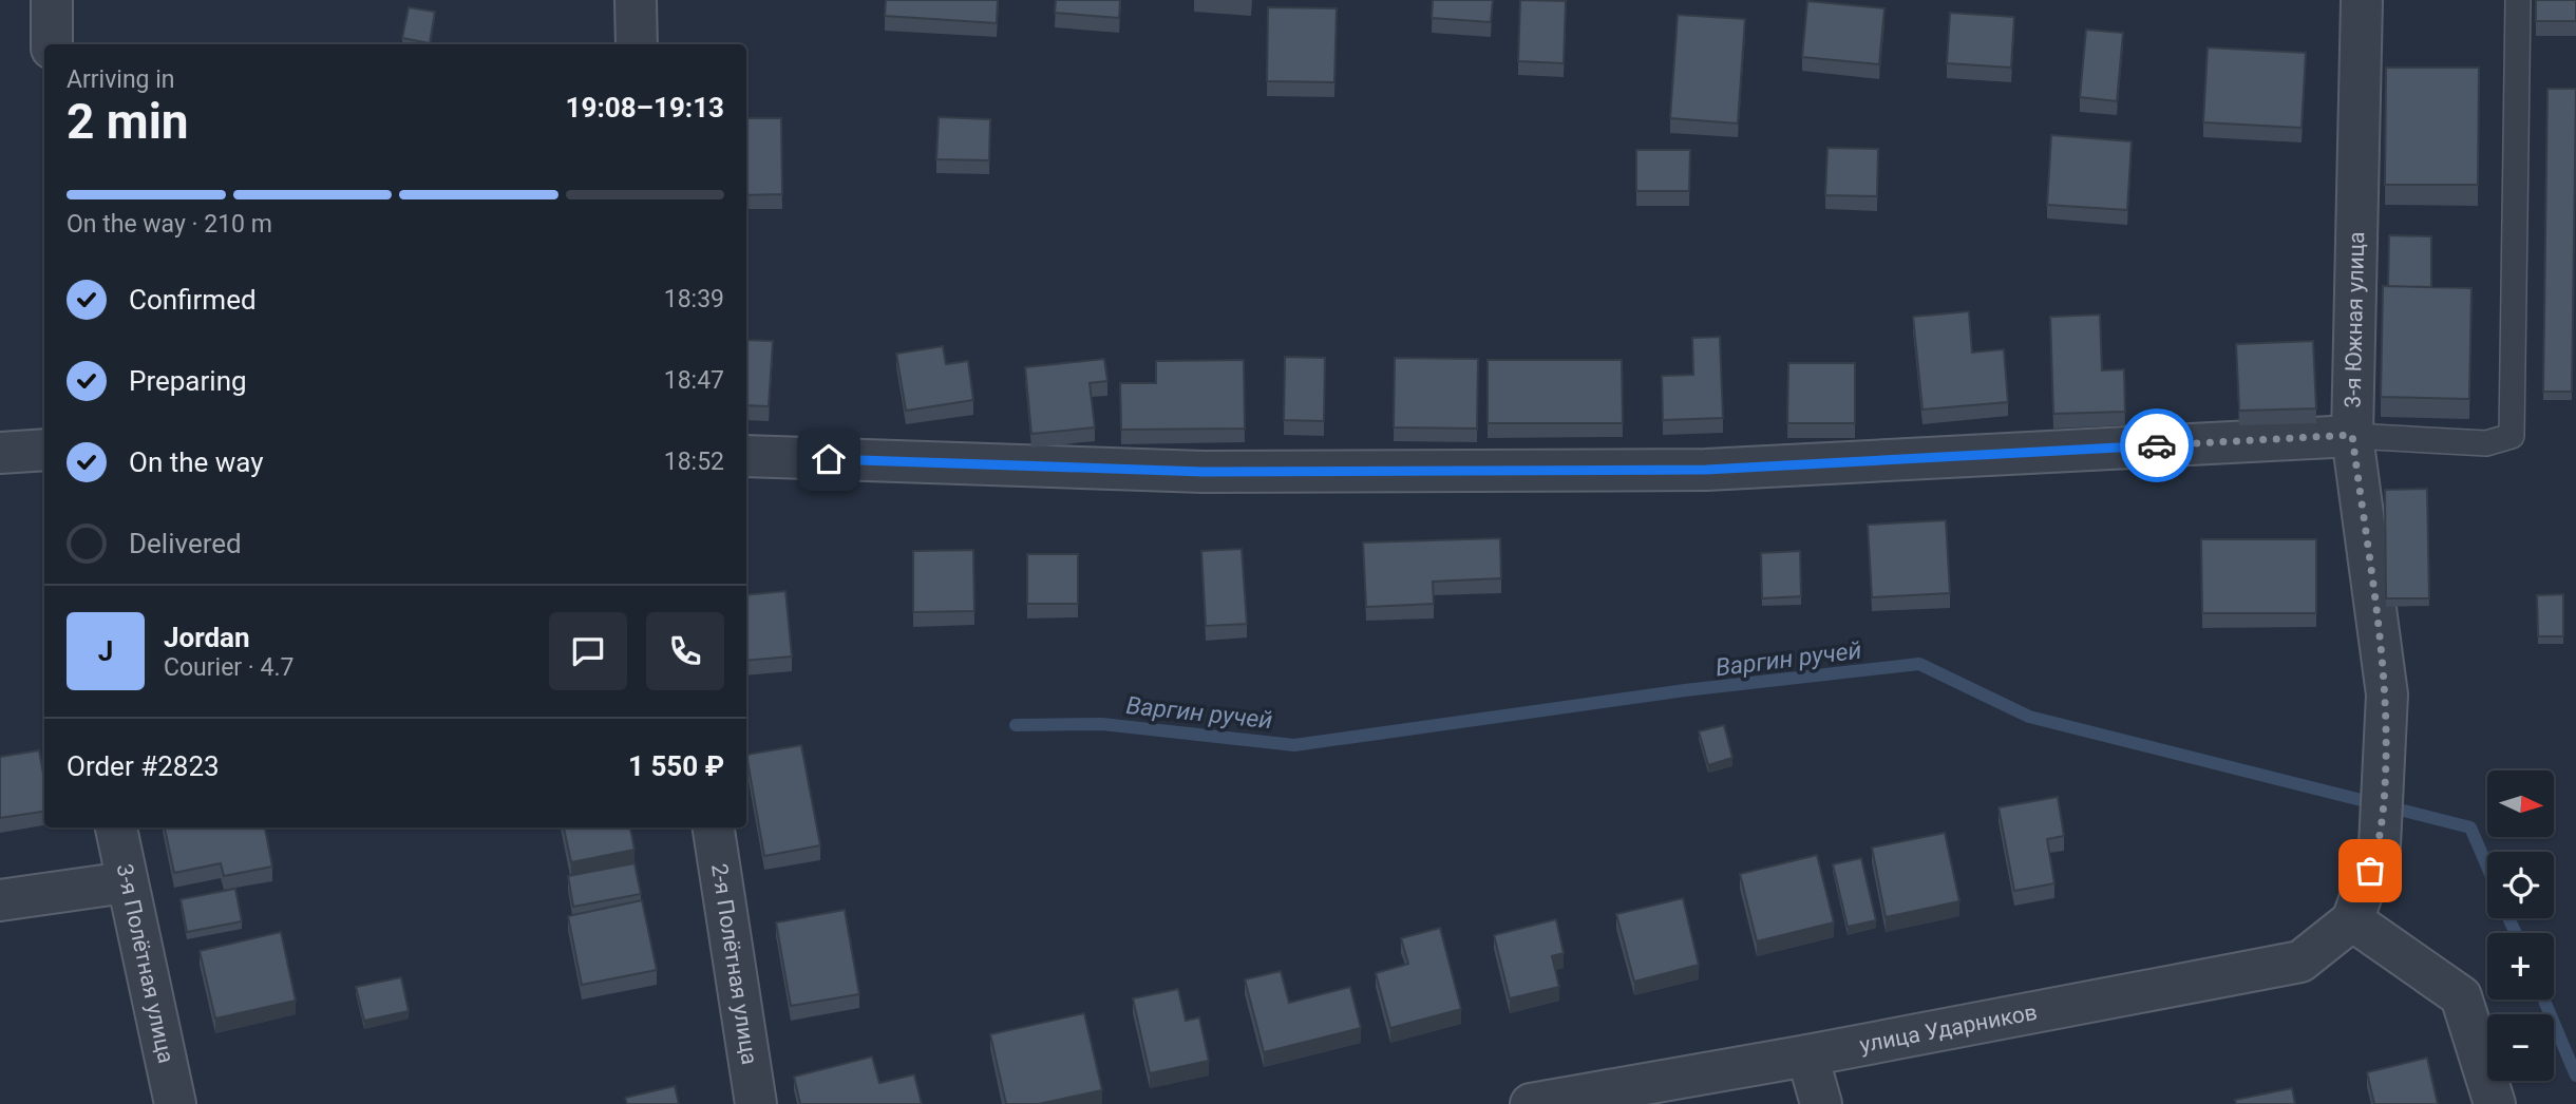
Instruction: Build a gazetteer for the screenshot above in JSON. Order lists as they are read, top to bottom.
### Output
{
  "streets": {
    "street": [
      "3-я Южная улица",
      "3-я Полётная улица",
      "2-я Полётная улица",
      "улица Ударников"
    ]
  },
  "crossings": [
    ["3-я Южная улица", "улица Ударников"]
  ],
  "water": ["Варгин ручей"],
  "north": "right",
  "page": {
    "heading": ["2 min", "Arriving in", "19:08–19:13"],
    "panel": [
      "Jordan",
      "Courier · 4.7",
      "Order #2823",
      "1 550 ₽"
    ],
    "bar": "On the way · 210 m",
    "list": [
      ["Confirmed", "18:39"],
      ["Preparing", "18:47"],
      ["On the way", "18:52"],
      "Delivered"
    ],
    "round": "J",
    "map_buttons": ["+", "−"]
  }
}
